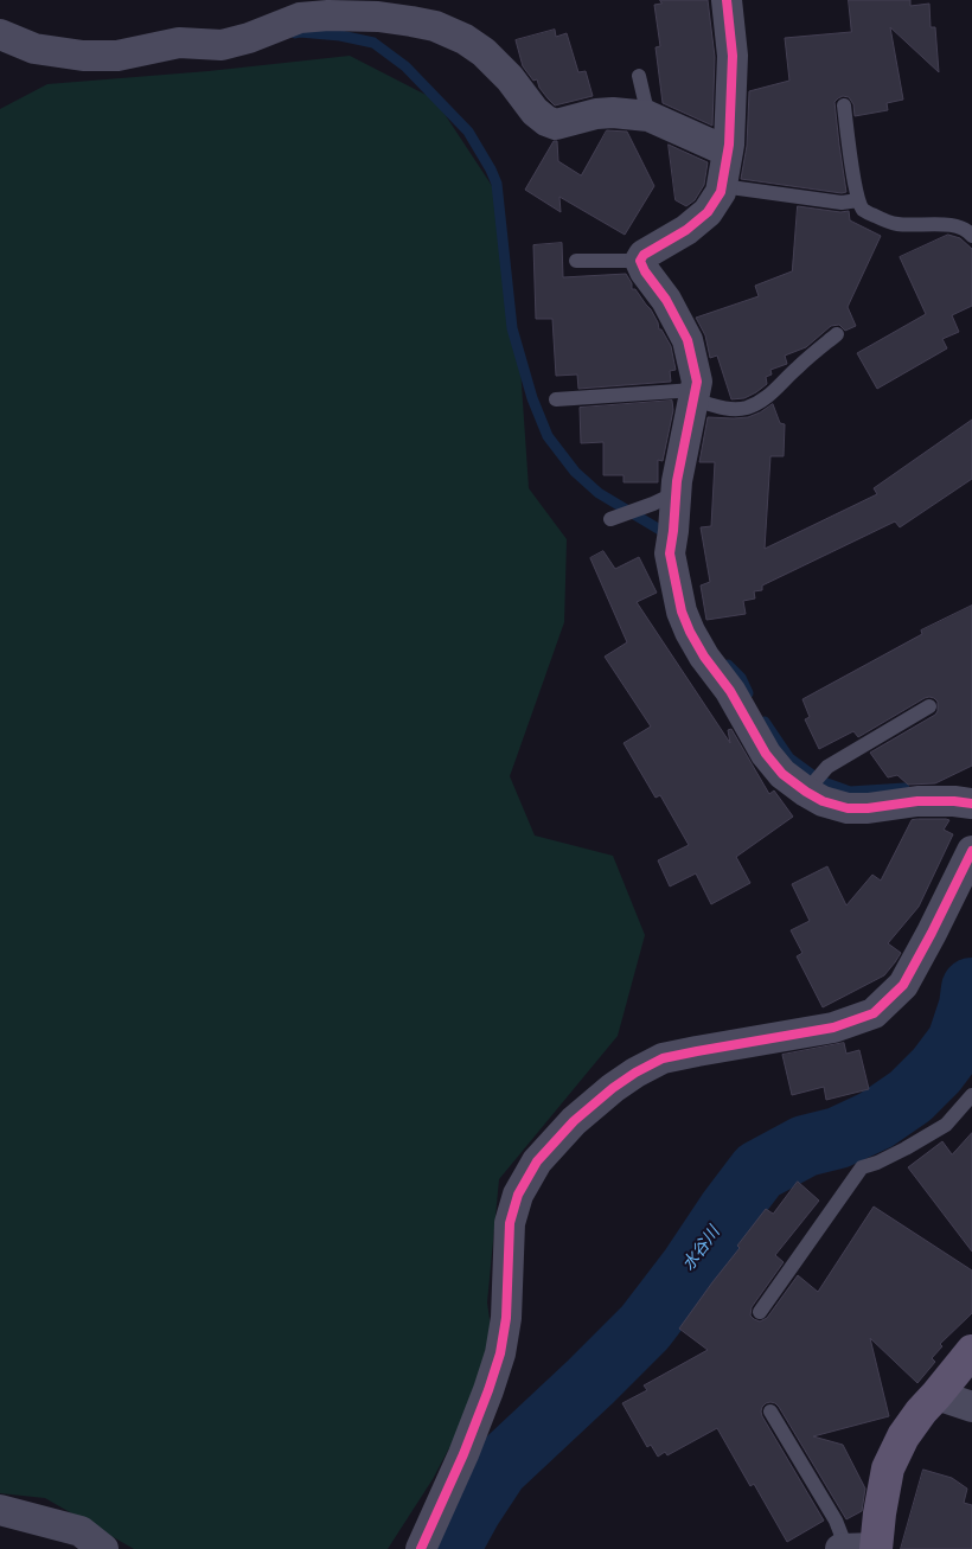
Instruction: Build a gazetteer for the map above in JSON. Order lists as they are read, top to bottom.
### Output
{
  "water": ["水谷川"]
}
